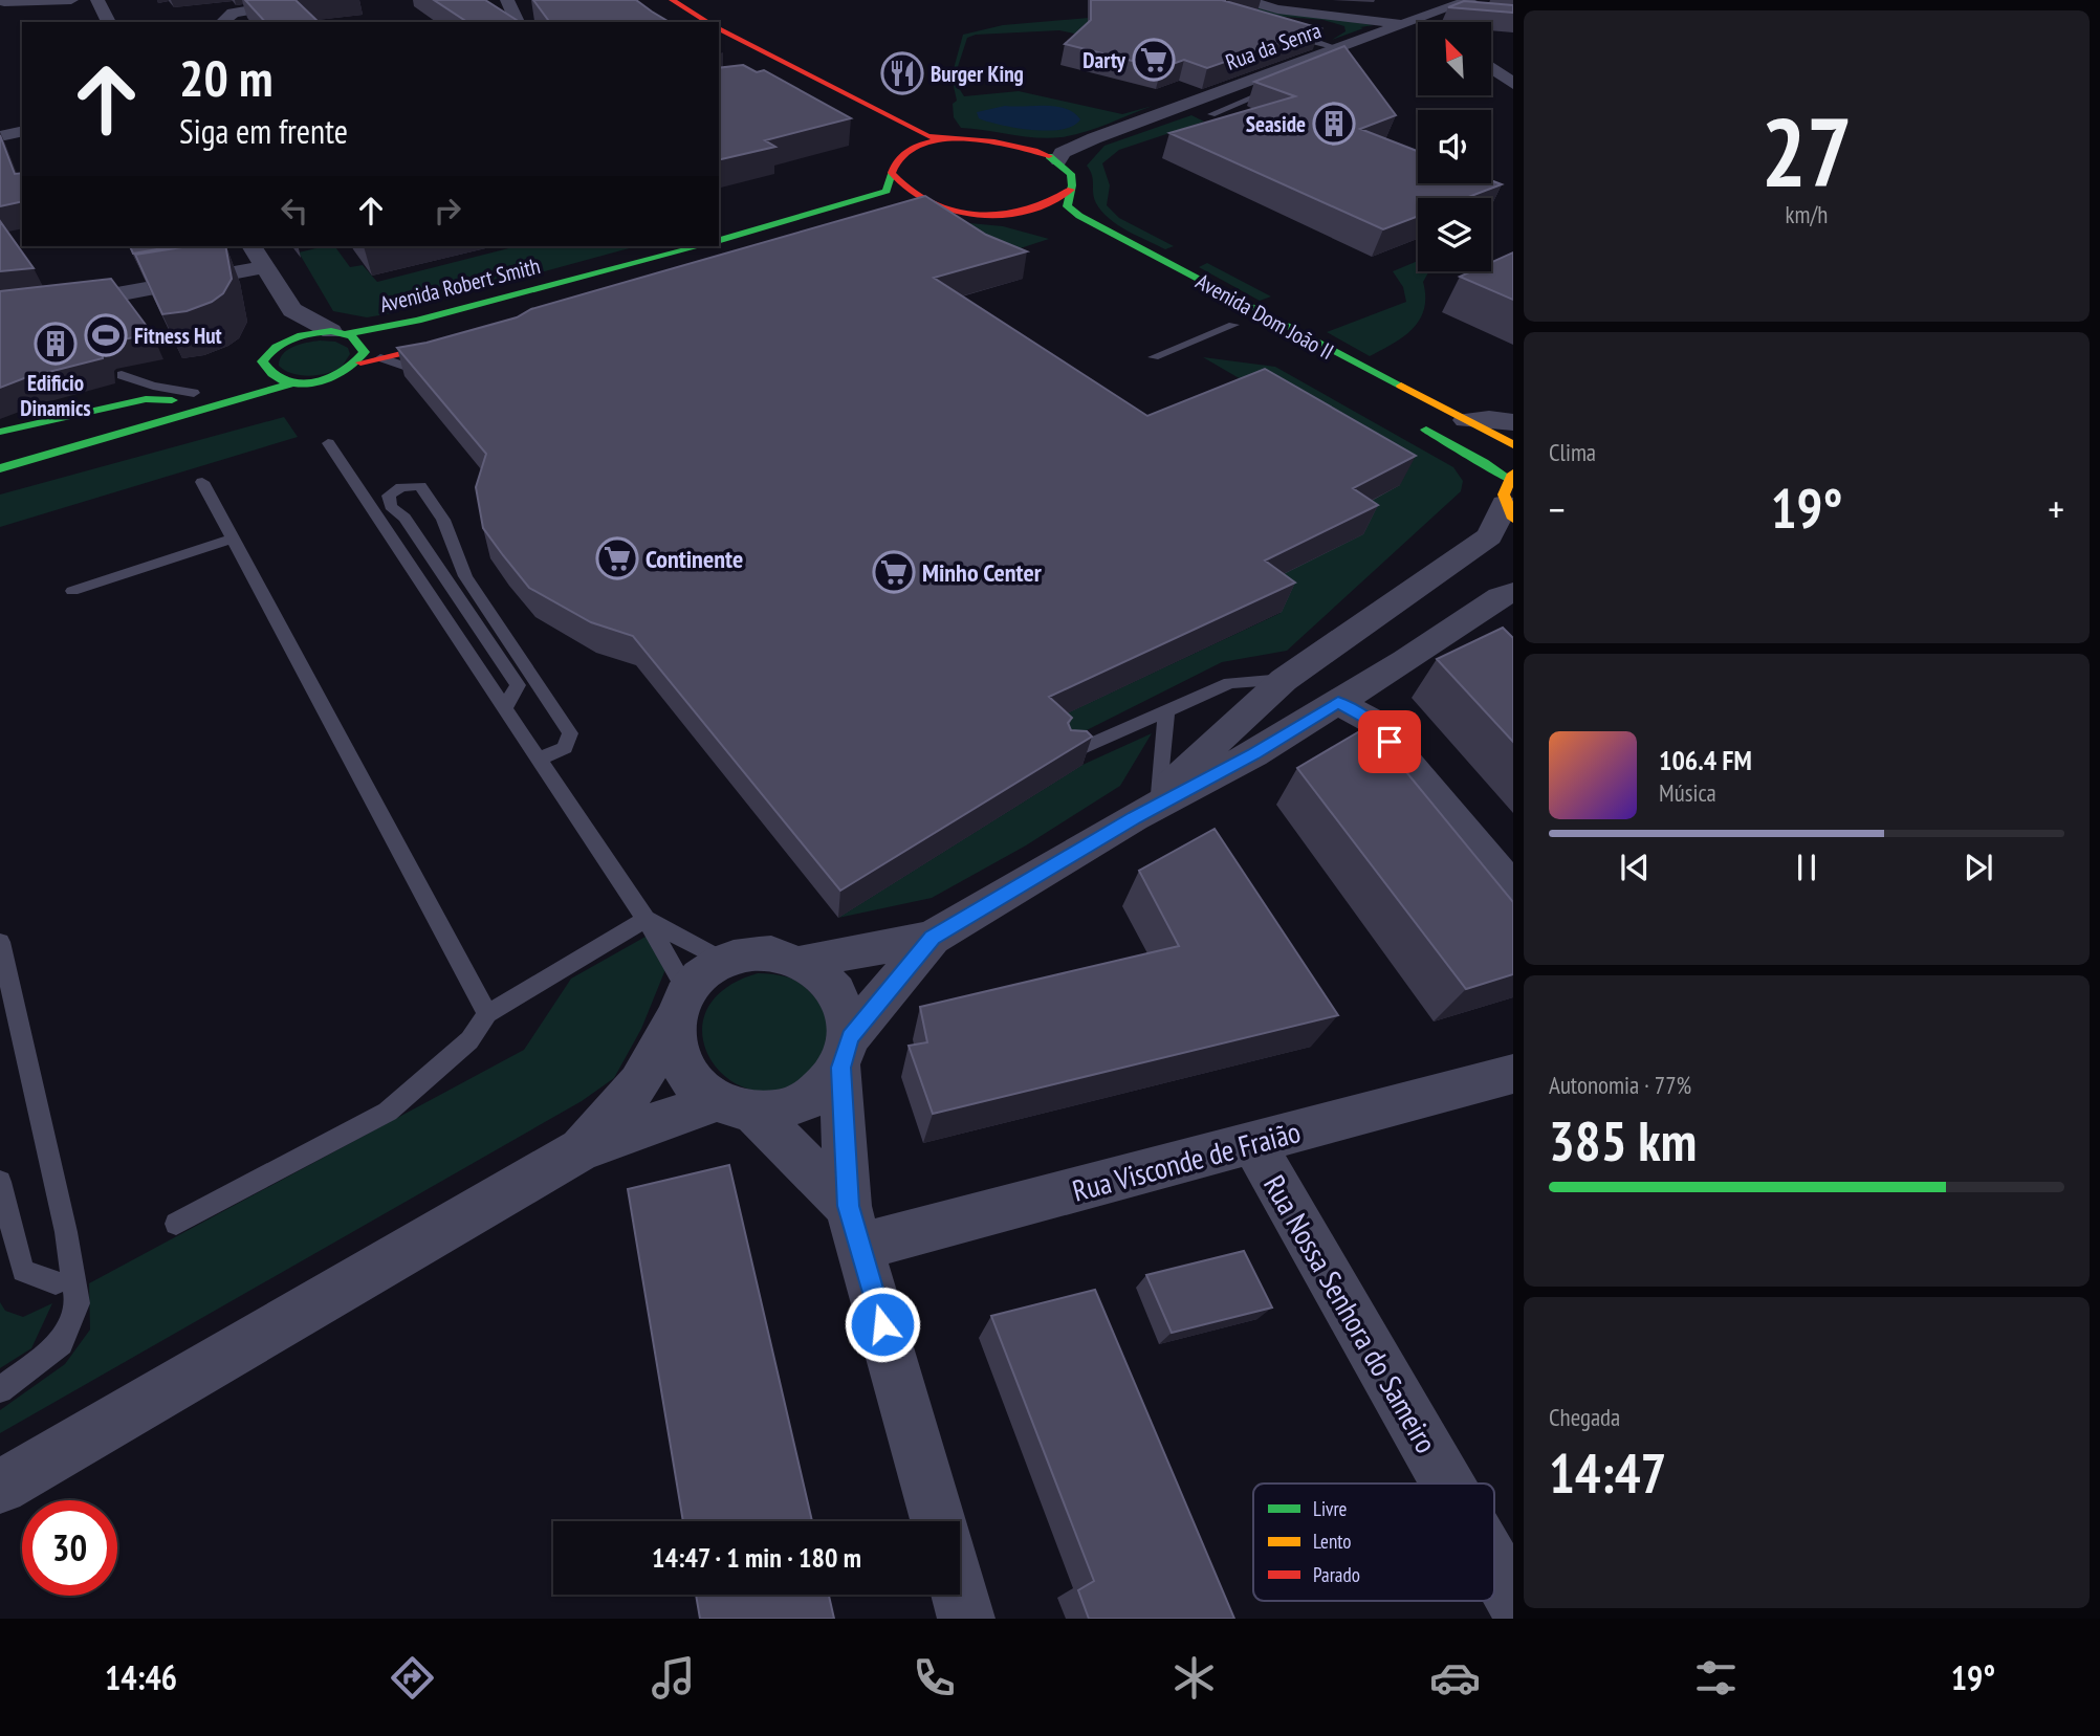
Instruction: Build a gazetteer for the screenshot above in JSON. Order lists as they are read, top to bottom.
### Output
{
  "streets": {
    "main road": ["Avenida Robert Smith", "Avenida Dom João II"],
    "street": ["Rua da Senra", "Rua Visconde de Fraião", "Rua Nossa Senhora do Sameiro"]
  },
  "crossings": [
    ["Rua Visconde de Fraião", "Rua Nossa Senhora do Sameiro"]
  ],
  "places": {
    "supermarket": ["Darty", "Continente", "Minho Center"],
    "restaurant": ["Burger King"],
    "building": ["Seaside", "Edificio Dinamics"],
    "sports": ["Fitness Hut"]
  },
  "legend": ["Livre", "Lento", "Parado"],
  "north": "top left",
  "page": {
    "tile": [
      ["27", "km/h"],
      "Clima",
      ["Autonomia · 77%", "385 km"],
      ["Chegada", "14:47"]
    ],
    "turn": ["20 m", "Siga em frente"],
    "heat": ["−", "19°", "+"],
    "song": ["106.4 FM", "Música"],
    "limit": "30",
    "trip": "14:47 · 1 min · 180 m",
    "tabs": ["14:46", "19°"]
  }
}
